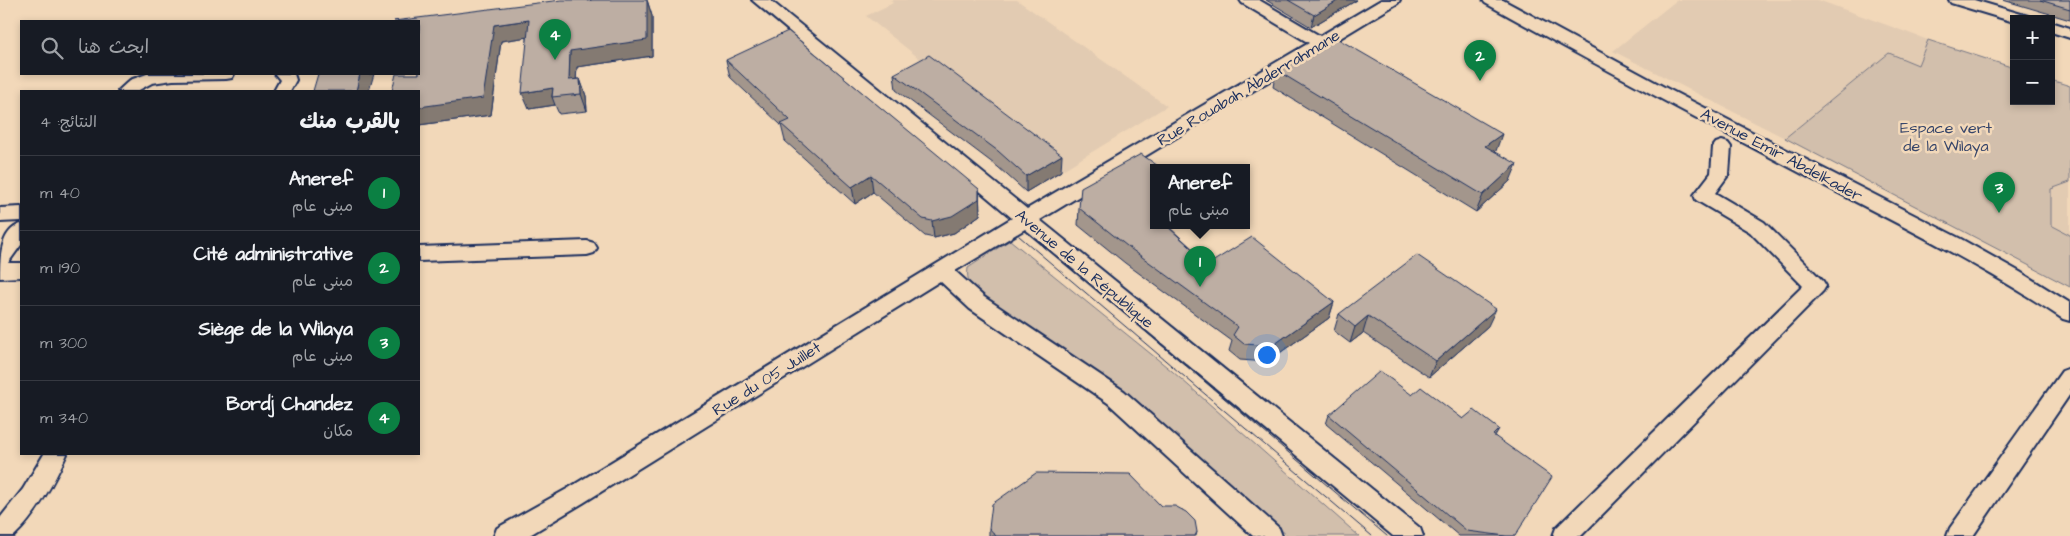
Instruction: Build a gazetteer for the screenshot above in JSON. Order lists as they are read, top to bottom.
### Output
{
  "streets": {
    "street": [
      "Rue Rouabah Abderrahmane",
      "Avenue Emir Abdelkader",
      "Avenue de la République",
      "Rue du 05 Juillet"
    ]
  },
  "crossings": [
    ["Rue Rouabah Abderrahmane", "Avenue de la République"],
    ["Rue Rouabah Abderrahmane", "Rue du 05 Juillet"],
    ["Avenue de la République", "Rue du 05 Juillet"]
  ],
  "parks": ["Espace vert de la Wilaya"],
  "page": {
    "map_buttons": ["+", "−"],
    "pins": [
      "4",
      "2",
      "3",
      "1"
    ],
    "search": "ابحث هنا",
    "heading": ["بالقرب منك", "النتائج: 4"],
    "list": [
      {
        "mark": "1",
        "name": "Aneref",
        "note": "مبنى عام",
        "value": "40 m"
      },
      {
        "mark": "2",
        "name": "Cité administrative",
        "note": "مبنى عام",
        "value": "190 m"
      },
      {
        "mark": "3",
        "name": "Siège de la Wilaya",
        "note": "مبنى عام",
        "value": "300 m"
      },
      {
        "mark": "4",
        "name": "Bordj Chandez",
        "note": "مكان",
        "value": "340 m"
      }
    ],
    "popup": ["Aneref", "مبنى عام"]
  }
}
